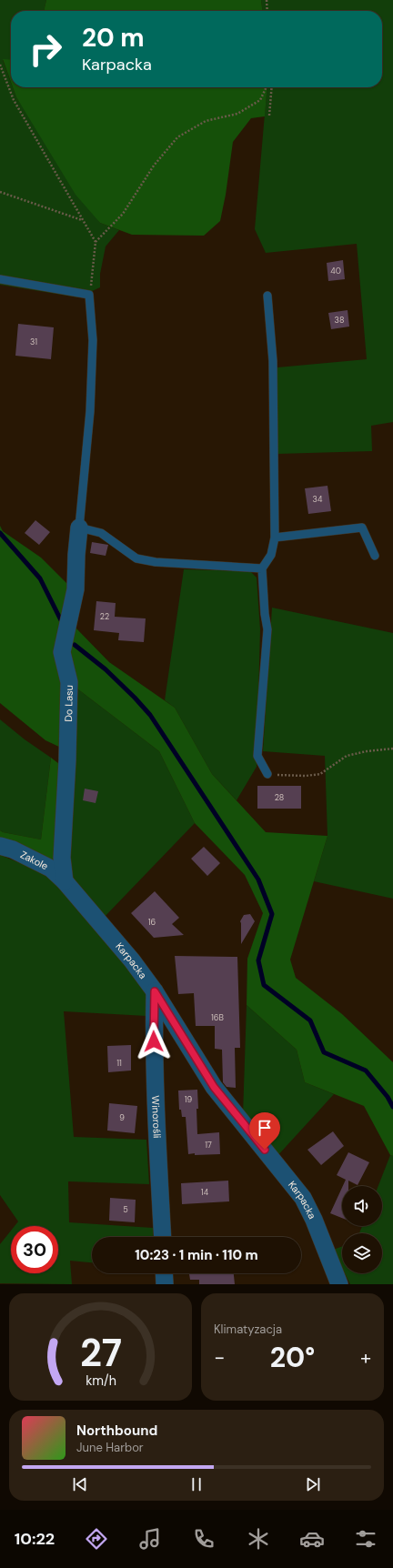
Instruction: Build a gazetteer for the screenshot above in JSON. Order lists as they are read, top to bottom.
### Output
{
  "streets": {
    "street": [
      "Do Lasu",
      "Zakole",
      "Karpacka",
      "Winorośli"
    ]
  },
  "crossings": [
    ["Do Lasu", "Zakole"],
    ["Do Lasu", "Karpacka"],
    ["Zakole", "Karpacka"],
    ["Karpacka", "Winorośli"]
  ],
  "house_numbers": [
    "40",
    "38",
    "31",
    "34",
    "22",
    "28",
    "16",
    "16B",
    "11",
    "19",
    "9",
    "17",
    "14",
    "5"
  ],
  "page": {
    "turn": ["20 m", "Karpacka"],
    "limit": "30",
    "trip": "10:23 · 1 min · 110 m",
    "tile": "Klimatyzacja",
    "heat": ["−", "20°", "+"],
    "song": ["Northbound", "June Harbor"],
    "tabs": "10:22",
    "gauge": ["27", "km/h"]
  }
}
